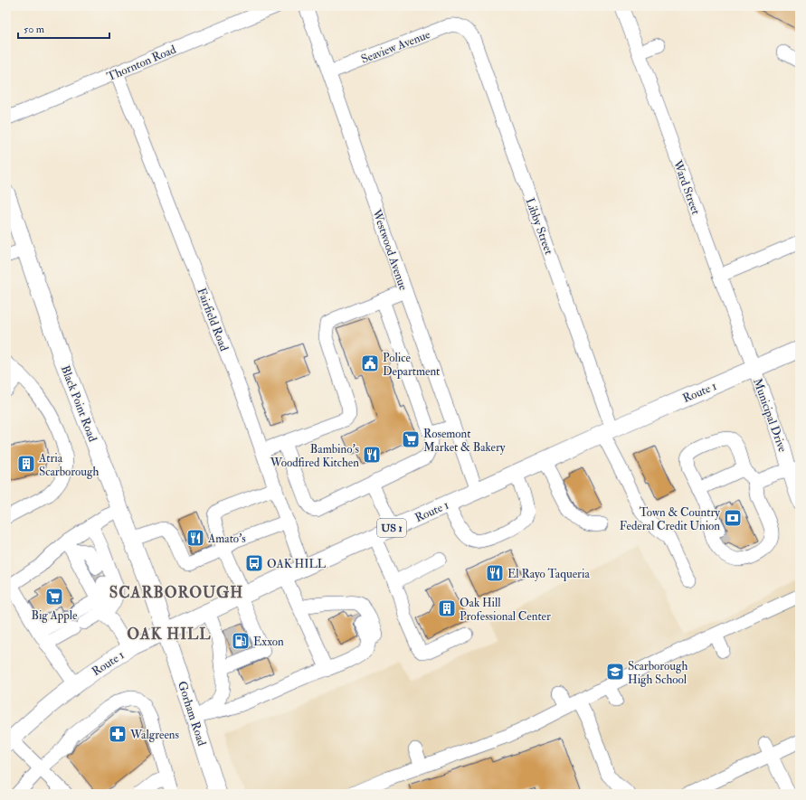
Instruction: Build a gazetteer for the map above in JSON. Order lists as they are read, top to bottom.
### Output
{
  "streets": {
    "main road": [
      "Route 1",
      "Black Point Road",
      "US 1",
      "Gorham Road"
    ],
    "street": [
      "Seaview Avenue",
      "Thornton Road",
      "Ward Street",
      "Libby Street",
      "Westwood Avenue",
      "Fairfield Road",
      "Municipal Drive"
    ]
  },
  "crossings": [
    ["Seaview Avenue", "Libby Street"],
    ["Seaview Avenue", "Westwood Avenue"],
    ["Thornton Road", "Fairfield Road"],
    ["Ward Street", "Route 1"],
    ["Ward Street", "Municipal Drive"],
    ["Libby Street", "Route 1"],
    ["Westwood Avenue", "Route 1"],
    ["Fairfield Road", "Route 1"],
    ["Route 1", "Black Point Road"],
    ["Route 1", "Municipal Drive"],
    ["Route 1", "Gorham Road"],
    ["Black Point Road", "Gorham Road"]
  ],
  "districts": ["SCARBOROUGH", "OAK HILL"],
  "places": {
    "public building": ["Police Department"],
    "supermarket": ["Rosemont Market & Bakery", "Big Apple"],
    "restaurant": ["Bambino's Woodfired Kitchen", "Amato's", "El Rayo Taqueria"],
    "building": ["Atria Scarborough", "Oak Hill Professional Center"],
    "bank": ["Town & Country Federal Credit Union"],
    "bus stop": ["OAK HILL"],
    "fuel station": ["Exxon"],
    "school or university": ["Scarborough High School"],
    "pharmacy": ["Walgreens"]
  },
  "scale_bar": "50 m"
}
